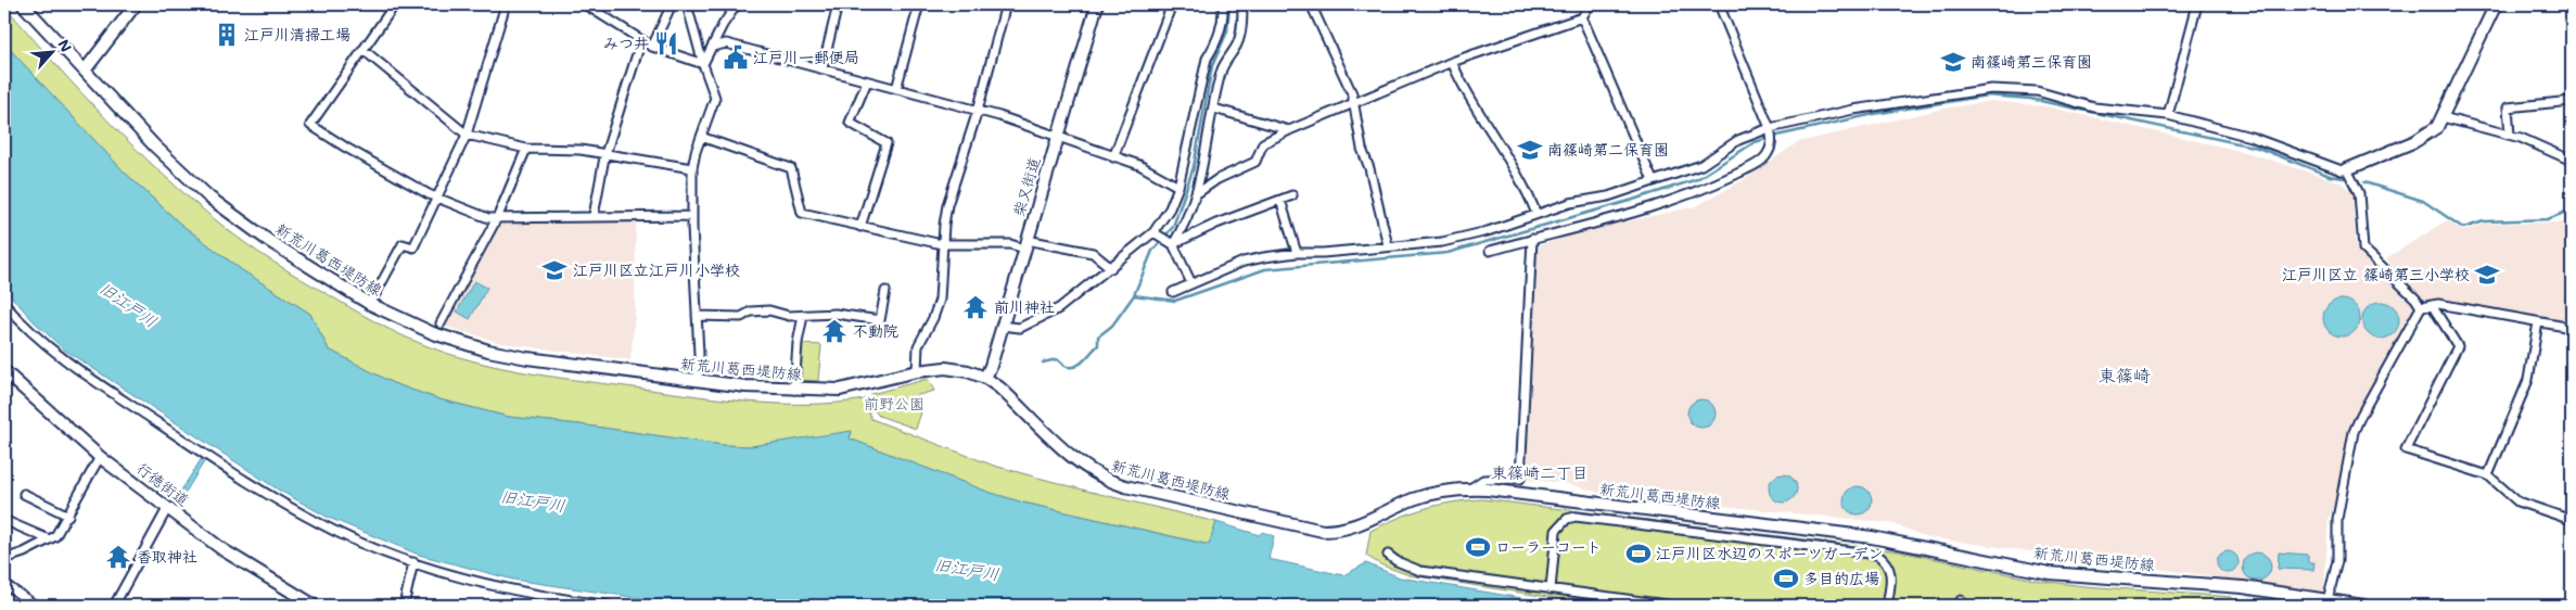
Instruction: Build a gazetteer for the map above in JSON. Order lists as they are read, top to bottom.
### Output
{
  "streets": {
    "main road": ["柴又街道", "新荒川葛西堤防線", "行徳街道"]
  },
  "crossings": [
    ["柴又街道", "新荒川葛西堤防線"]
  ],
  "districts": ["東篠崎", "東篠崎二丁目"],
  "water": ["旧江戸川"],
  "parks": ["前野公園"],
  "places": {
    "building": ["江戸川清掃工場"],
    "restaurant": ["みつ井"],
    "public building": ["江戸川一郵便局"],
    "school or university": [
      "南篠崎第三保育園",
      "南篠崎第二保育園",
      "江戸川区立江戸川小学校",
      "江戸川区立 篠崎第三小学校"
    ],
    "temple": ["前川神社", "不動院", "香取神社"],
    "sports": ["ローラーコート", "江戸川区水辺のスポーツガーデン", "多目的広場"]
  },
  "north": "top right"
}
